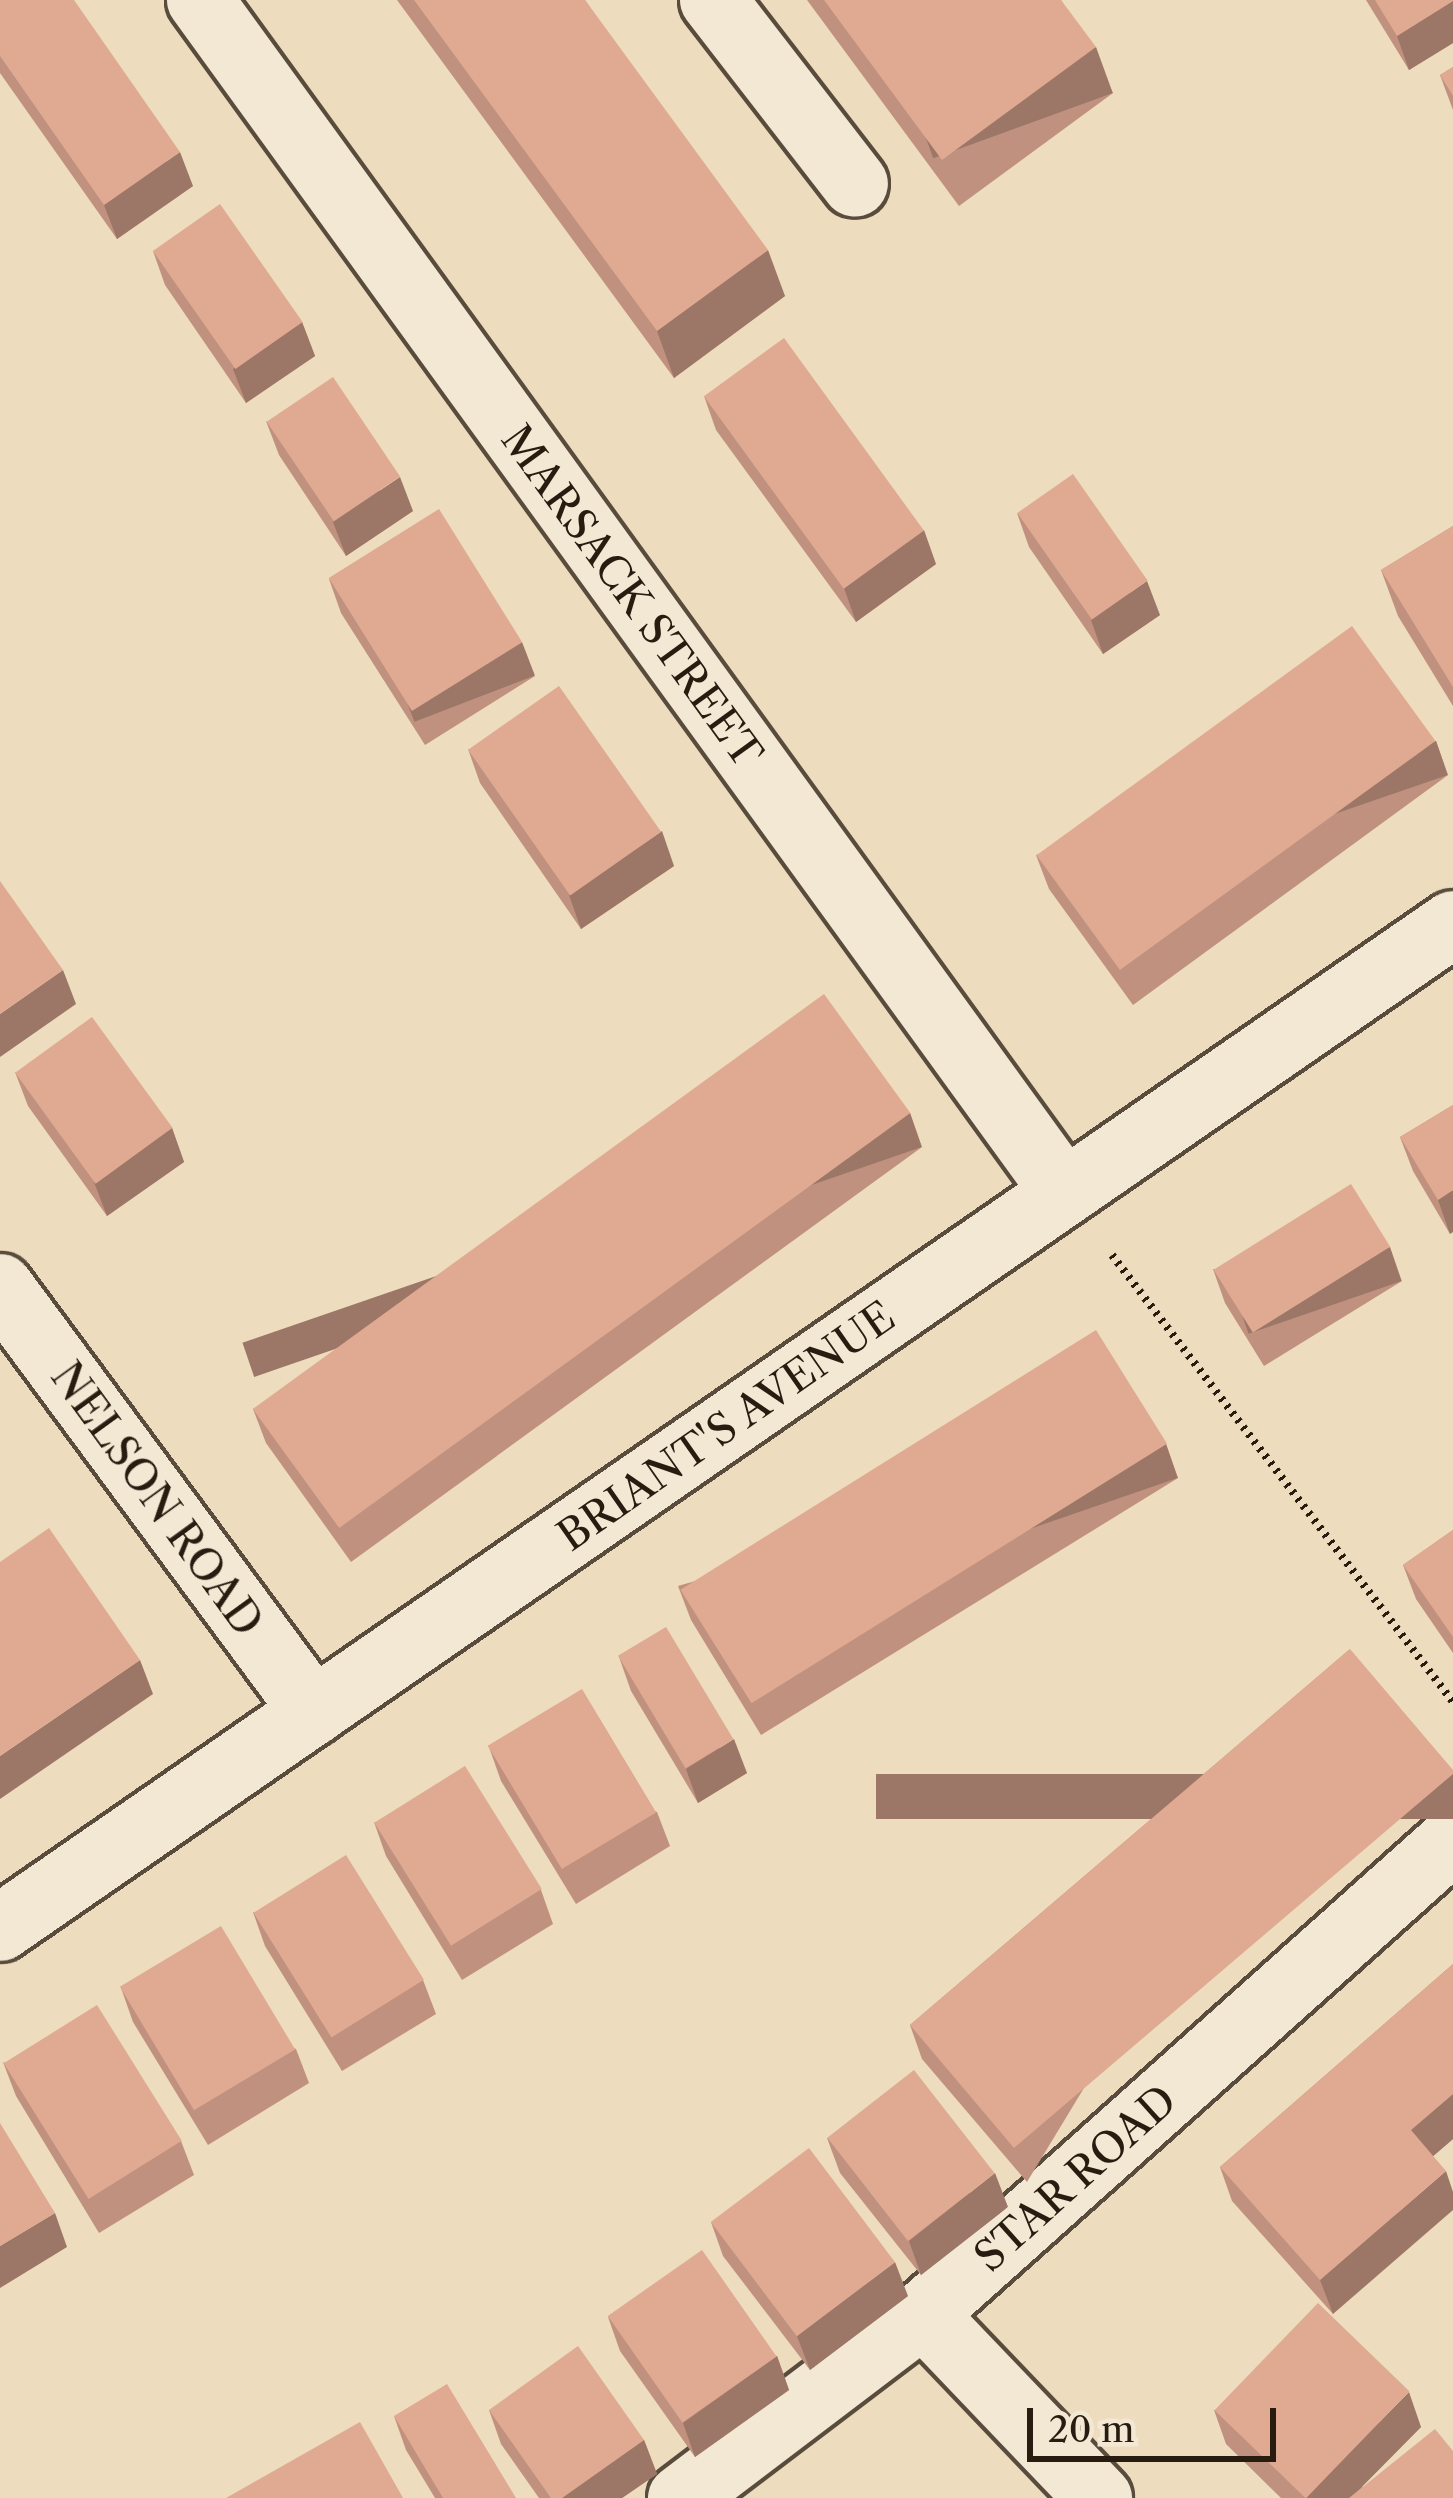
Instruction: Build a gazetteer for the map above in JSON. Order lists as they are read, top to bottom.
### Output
{
  "streets": {
    "street": [
      "MARSACK STREET",
      "BRIANT'S AVENUE",
      "NELSON ROAD",
      "STAR ROAD"
    ]
  },
  "crossings": [
    ["MARSACK STREET", "BRIANT'S AVENUE"],
    ["BRIANT'S AVENUE", "NELSON ROAD"]
  ],
  "scale_bar": "20 m"
}
